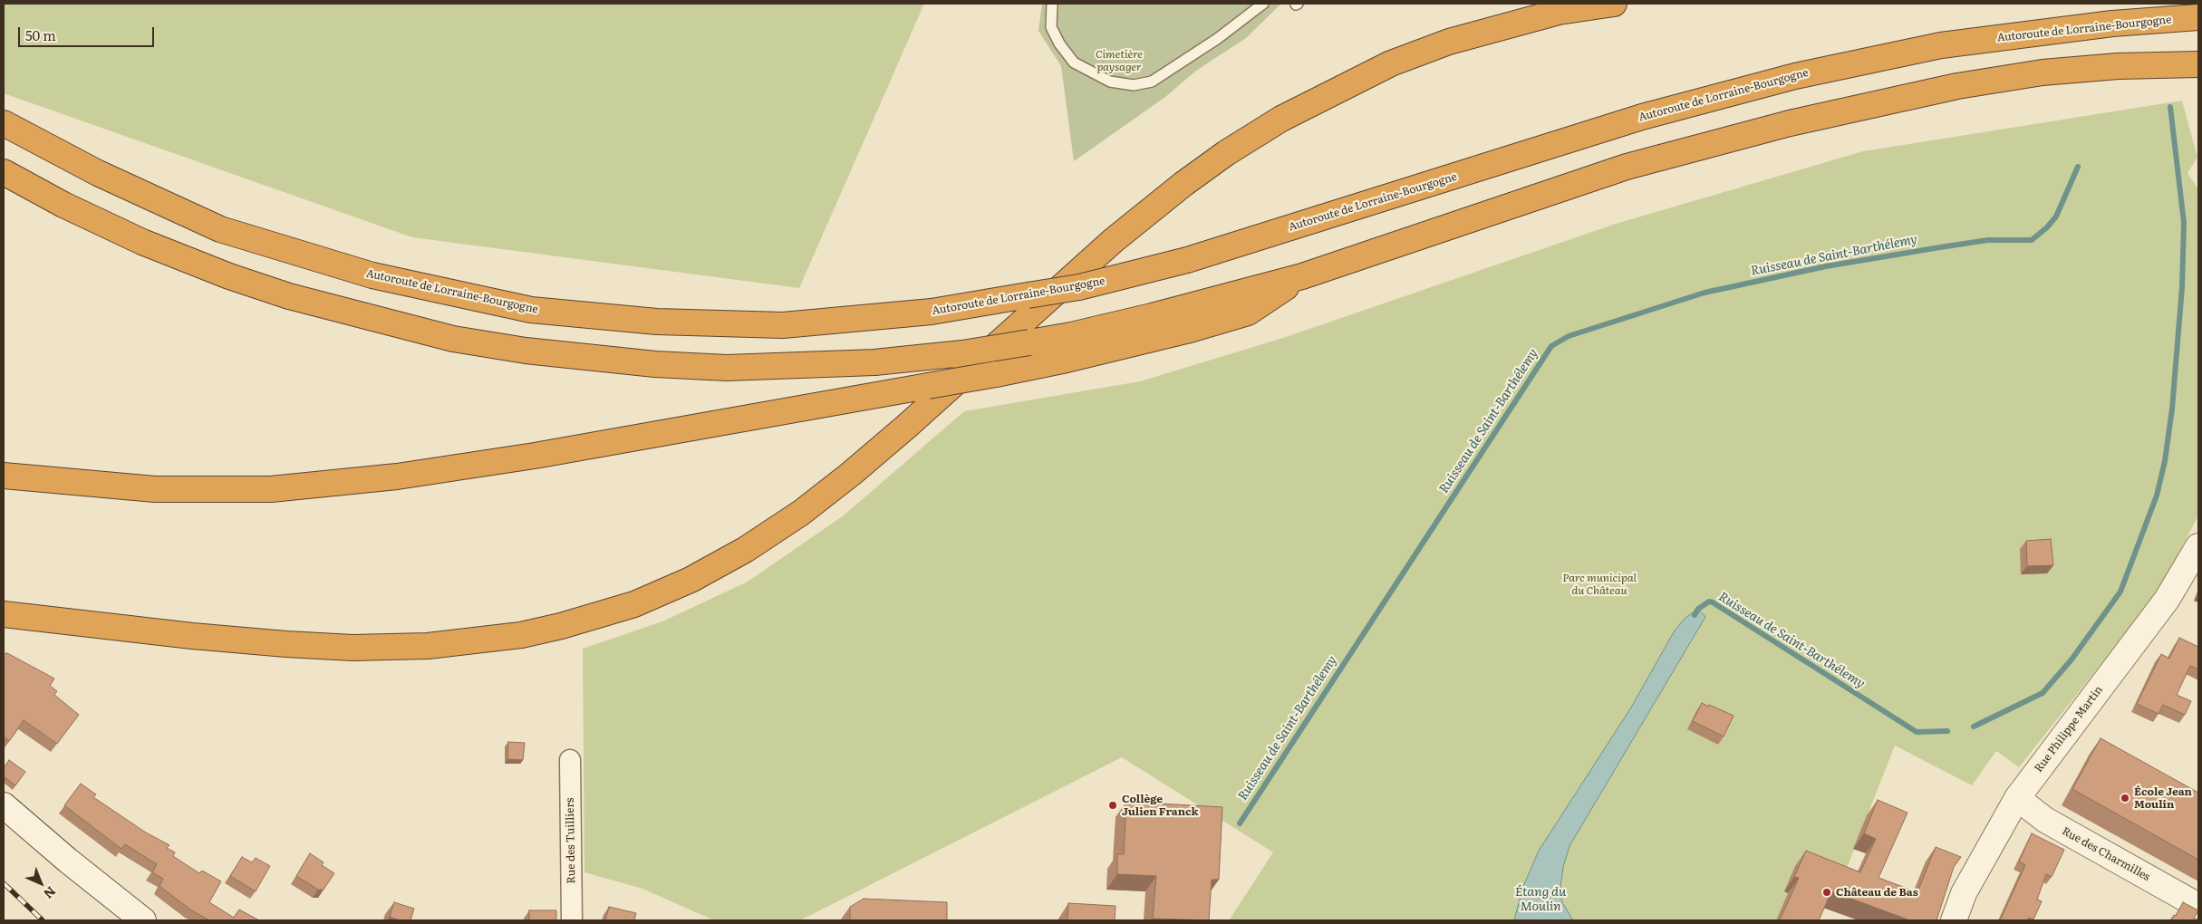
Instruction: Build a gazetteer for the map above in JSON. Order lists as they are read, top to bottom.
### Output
{
  "streets": {
    "highway": ["Autoroute de Lorraine-Bourgogne"],
    "street": ["Rue Philippe Martin", "Rue des Tuilliers", "Rue des Charmilles"]
  },
  "crossings": [
    ["Rue Philippe Martin", "Rue des Charmilles"]
  ],
  "water": ["Ruisseau de Saint-Barthélemy", "Étang du Moulin"],
  "parks": ["Cimetière paysager", "Parc municipal du Château"],
  "places": ["École Jean Moulin", "Collège Julien Franck", "Château de Bas"],
  "scale_bar": "50 m",
  "north": "bottom right"
}
